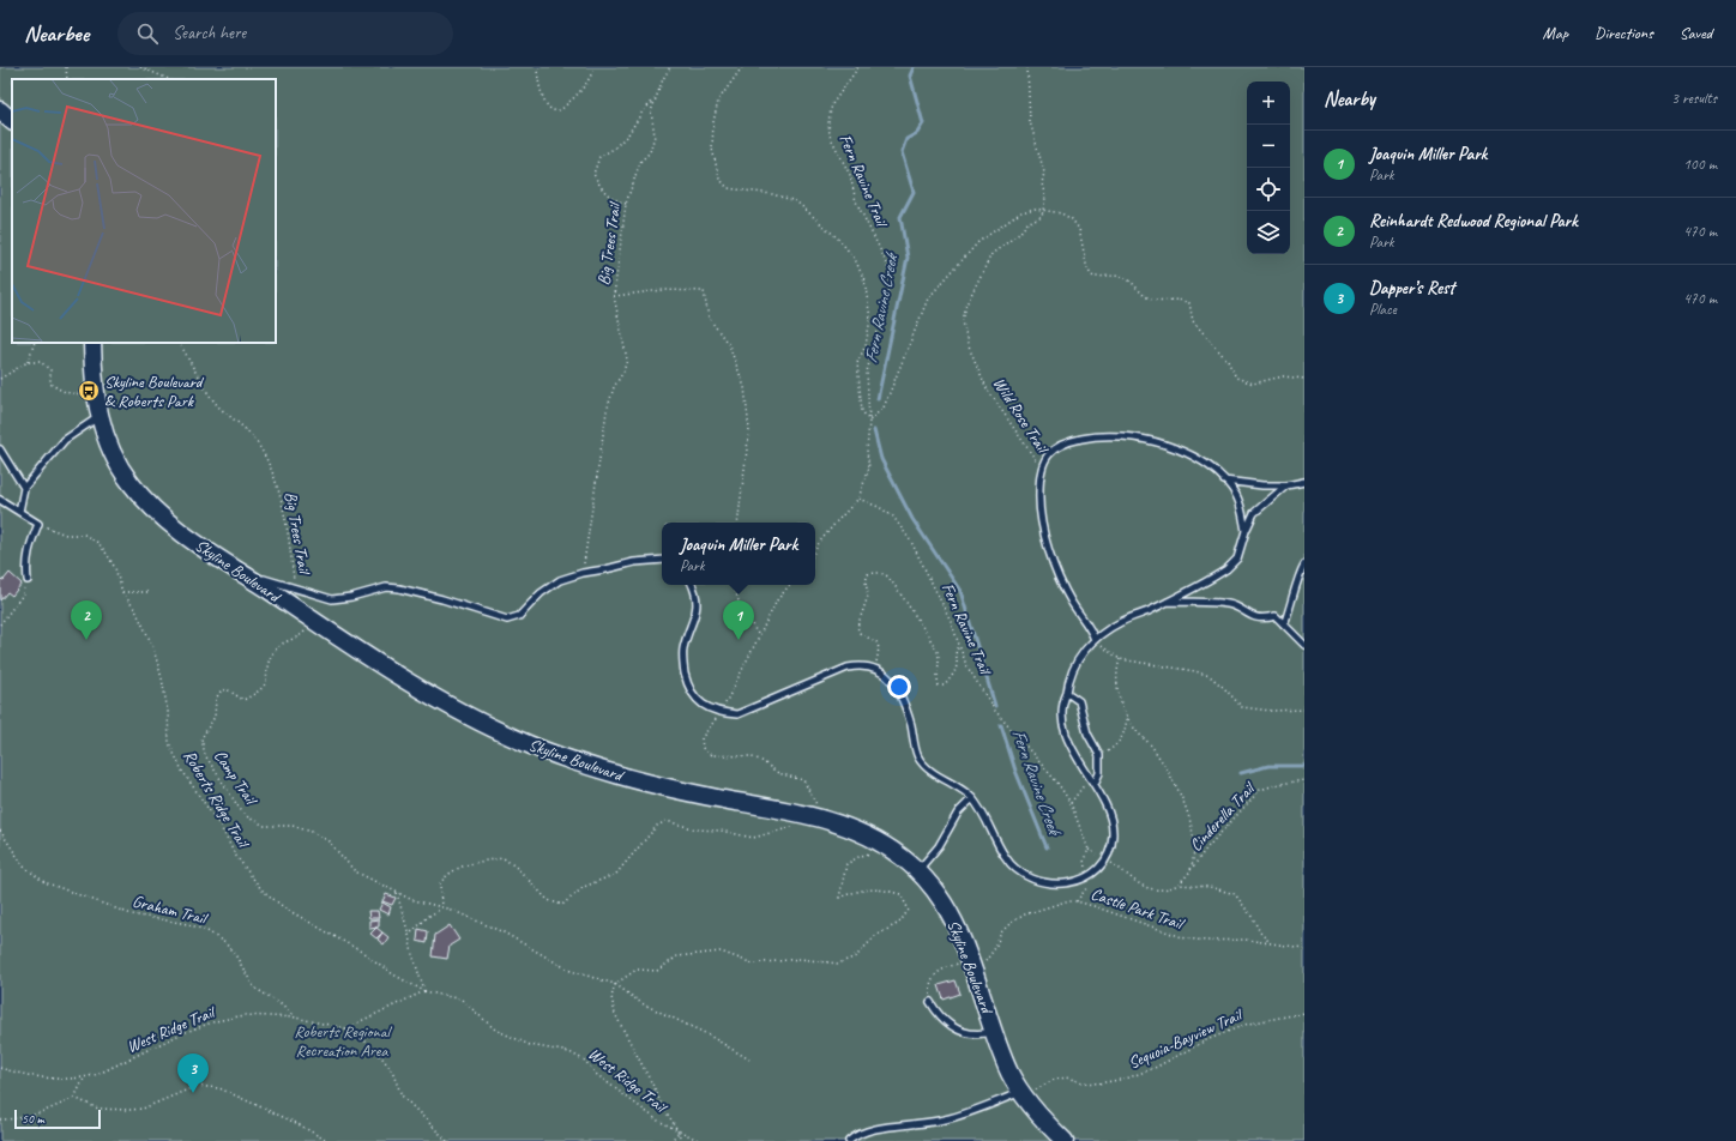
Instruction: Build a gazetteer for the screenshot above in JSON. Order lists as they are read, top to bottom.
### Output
{
  "streets": {
    "main road": ["Skyline Boulevard"],
    "path": [
      "Fern Ravine Trail",
      "Big Trees Trail",
      "Wild Rose Trail",
      "Camp Trail",
      "Roberts Ridge Trail",
      "Cinderella Trail",
      "Castle Park Trail",
      "Graham Trail",
      "West Ridge Trail",
      "Sequoia-Bayview Trail"
    ]
  },
  "crossings": [
    ["Fern Ravine Trail", "Castle Park Trail"],
    ["Skyline Boulevard", "Camp Trail"],
    ["Skyline Boulevard", "Sequoia-Bayview Trail"],
    ["Roberts Ridge Trail", "West Ridge Trail"],
    ["Graham Trail", "West Ridge Trail"]
  ],
  "water": ["Fern Ravine Creek"],
  "parks": ["Roberts Regional Recreation Area"],
  "places": {
    "bus stop": ["Skyline Boulevard & Roberts Park"]
  },
  "scale_bar": "50 m",
  "page": {
    "header": "Nearbee",
    "search": "Search here",
    "nav": ["Map", "Directions", "Saved"],
    "heading": ["Nearby", "3 results"],
    "map_buttons": ["+", "−"],
    "list": [
      {
        "mark": "1",
        "name": "Joaquin Miller Park",
        "note": "Park",
        "value": "100 m"
      },
      {
        "mark": "2",
        "name": "Reinhardt Redwood Regional Park",
        "note": "Park",
        "value": "470 m"
      },
      {
        "mark": "3",
        "name": "Dapper’s Rest",
        "note": "Place",
        "value": "470 m"
      }
    ],
    "popup": ["Joaquin Miller Park", "Park"],
    "pins": ["1", "2", "3"],
    "scale": "50 m"
  }
}
